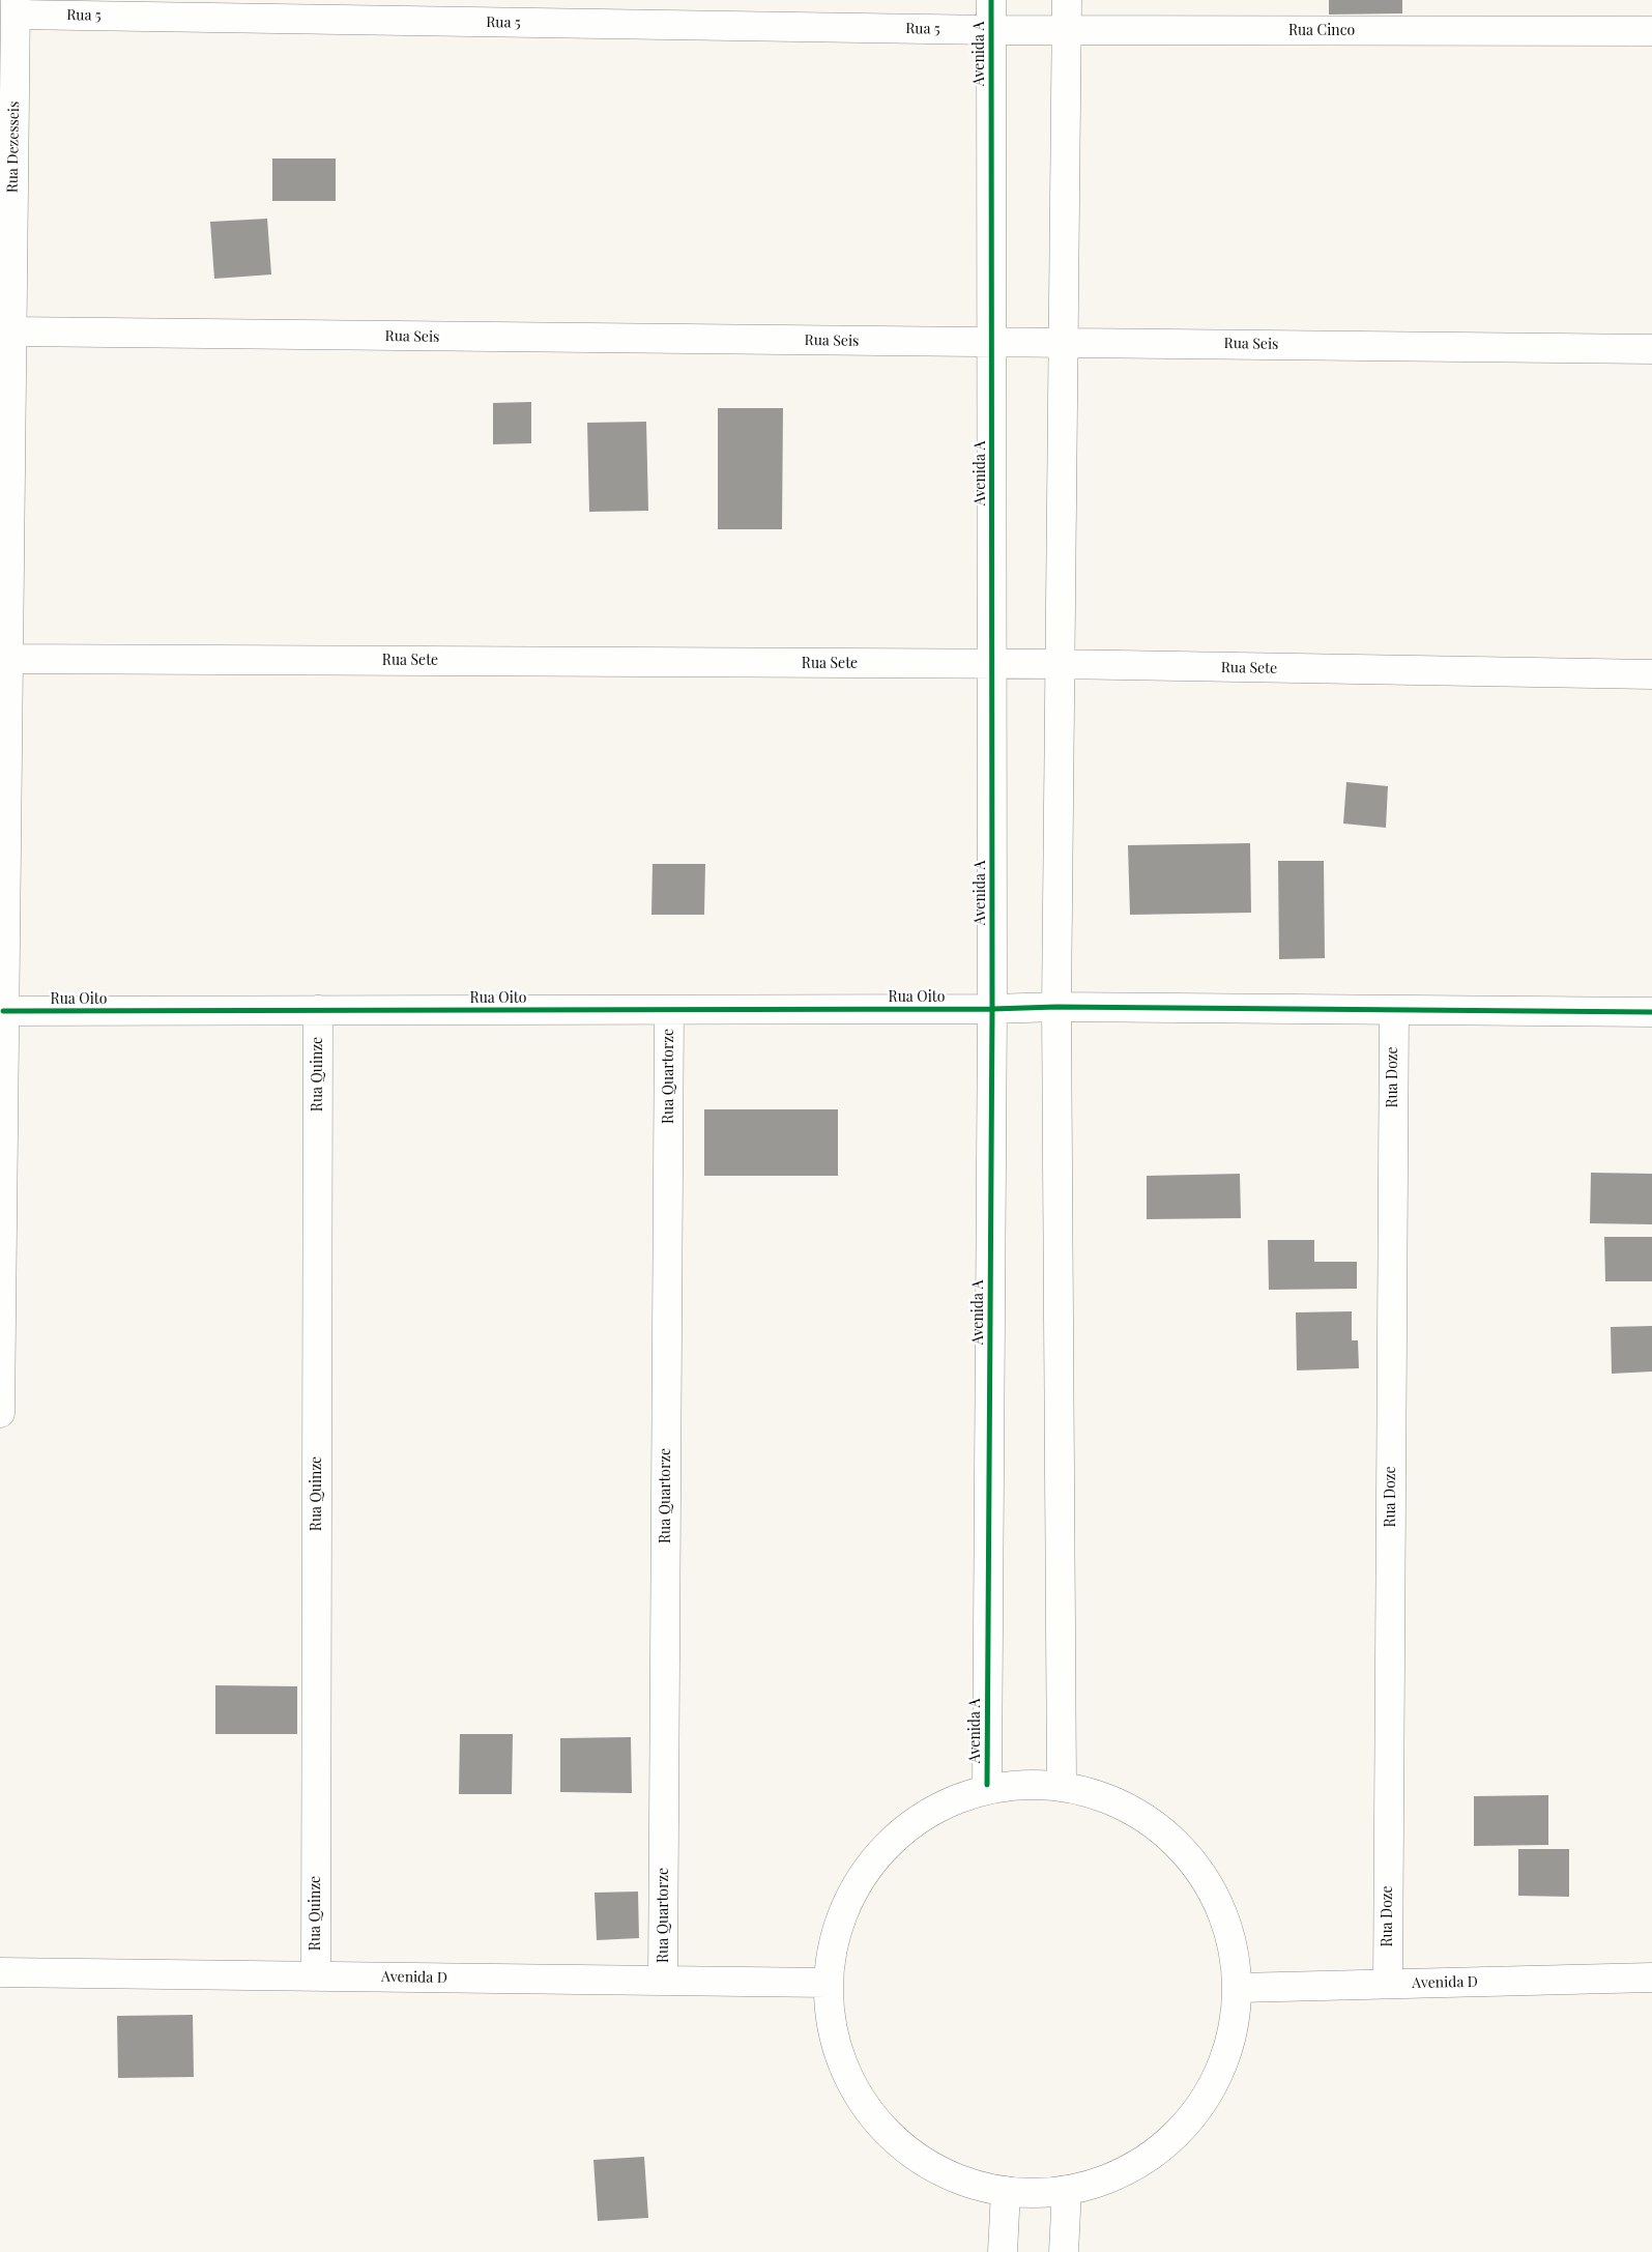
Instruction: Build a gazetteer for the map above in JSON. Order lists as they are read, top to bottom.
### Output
{
  "streets": {
    "street": [
      "Rua 5",
      "Rua Cinco",
      "Avenida A",
      "Rua Dezesseis",
      "Rua Seis",
      "Rua Sete",
      "Rua Oito",
      "Rua Quinze",
      "Rua Quartorze",
      "Rua Doze",
      "Avenida D"
    ]
  },
  "crossings": [
    ["Rua 5", "Rua Cinco"],
    ["Rua 5", "Avenida A"],
    ["Rua 5", "Rua Dezesseis"],
    ["Rua Cinco", "Avenida A"],
    ["Avenida A", "Rua Seis"],
    ["Avenida A", "Rua Sete"],
    ["Avenida A", "Rua Oito"],
    ["Rua Dezesseis", "Rua Seis"],
    ["Rua Dezesseis", "Rua Sete"],
    ["Rua Dezesseis", "Rua Oito"],
    ["Rua Oito", "Rua Quinze"],
    ["Rua Oito", "Rua Quartorze"],
    ["Rua Oito", "Rua Doze"],
    ["Rua Quinze", "Avenida D"],
    ["Rua Quartorze", "Avenida D"],
    ["Rua Doze", "Avenida D"]
  ]
}
